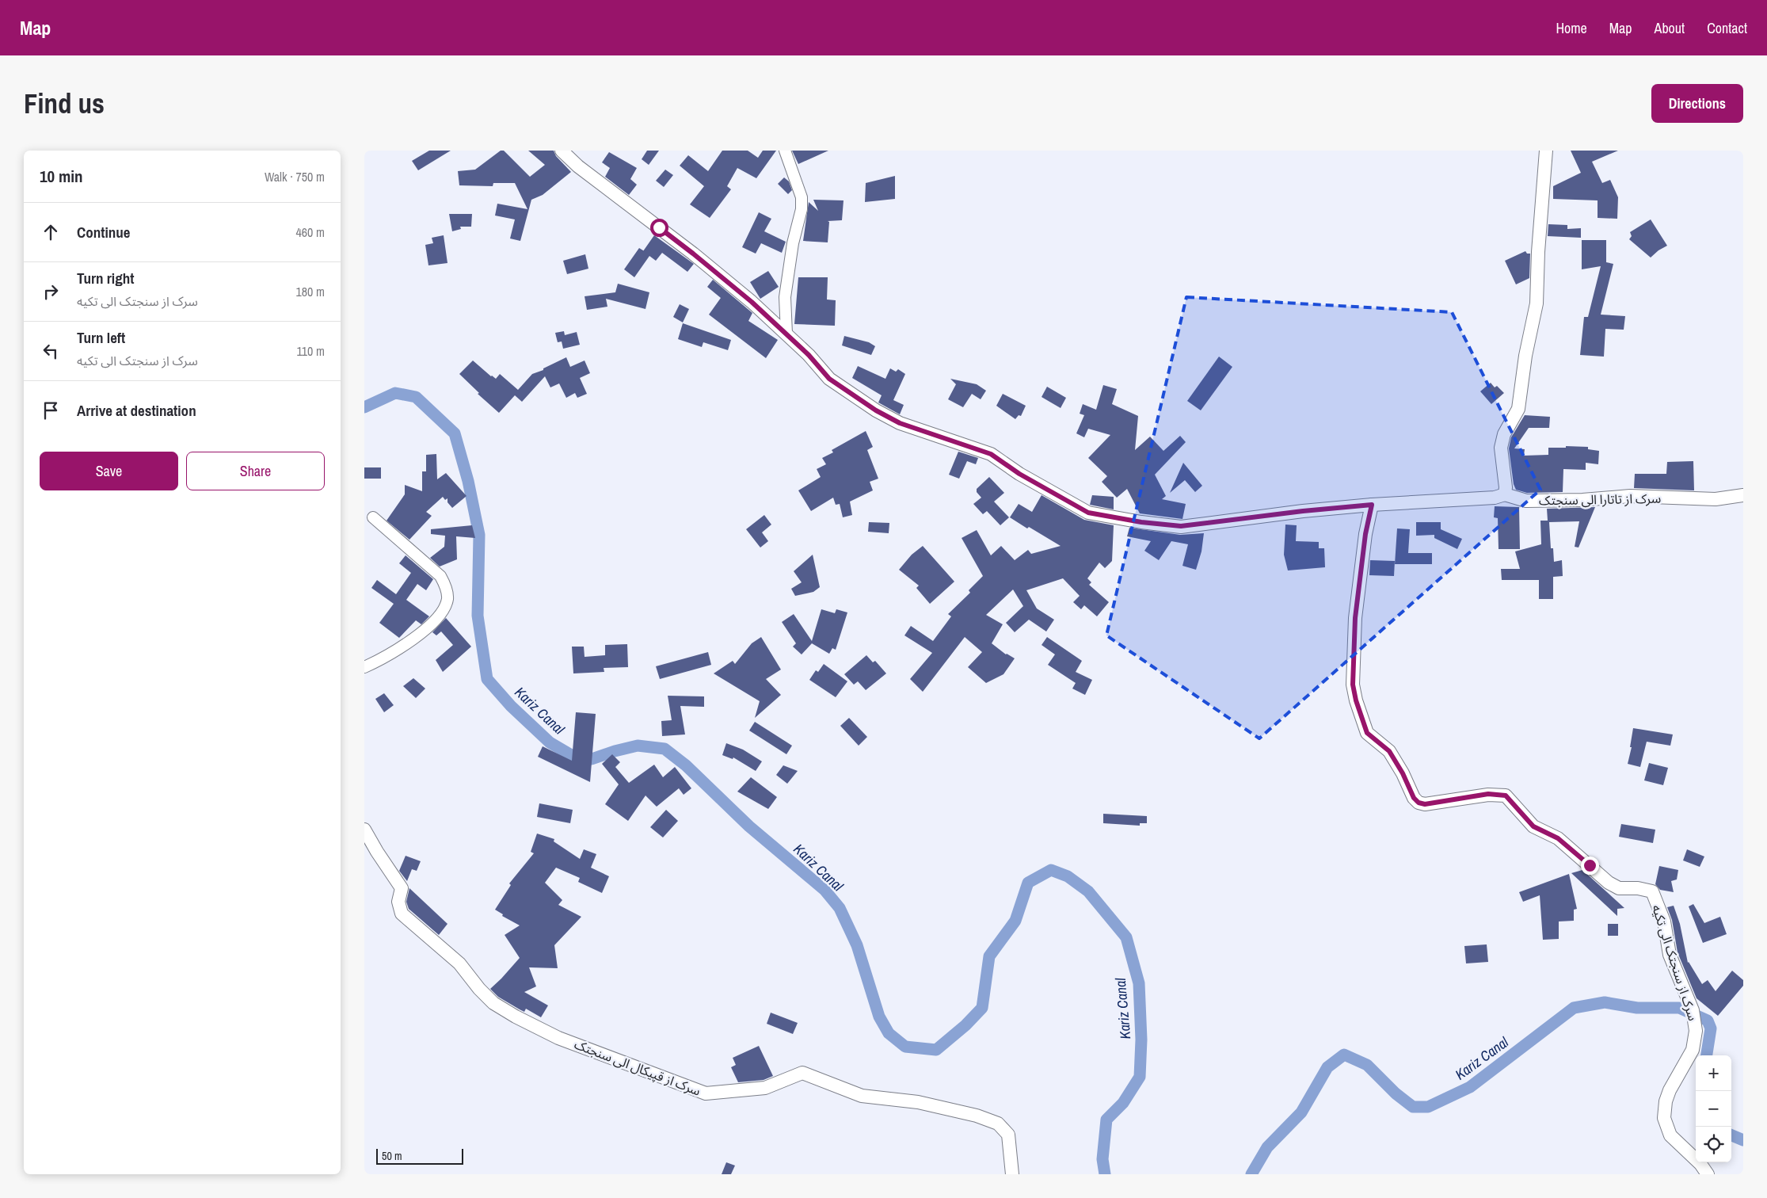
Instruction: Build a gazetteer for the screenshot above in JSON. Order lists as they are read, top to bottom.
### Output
{
  "streets": {
    "street": ["سرک از تاتارا الی سنجتک", "سرک از سنجتک الی تکیه", "سرک از قپیکال الی سنجتک"]
  },
  "water": ["Kariz Canal"],
  "scale_bar": "50 m",
  "page": {
    "header": "Map",
    "nav": [
      "Home",
      "Map",
      "About",
      "Contact"
    ],
    "buttons": [
      "Directions",
      ["Save", "Share"]
    ],
    "title": "Find us",
    "heading": ["10 min", "Walk · 750 m"],
    "list": [
      ["Continue", "460 m"],
      ["Turn right", "سرک از سنجتک الی تکیه", "180 m"],
      ["Turn left", "سرک از سنجتک الی تکیه", "110 m"],
      "Arrive at destination"
    ],
    "map_buttons": ["+", "−"],
    "scale": "50 m"
  }
}
